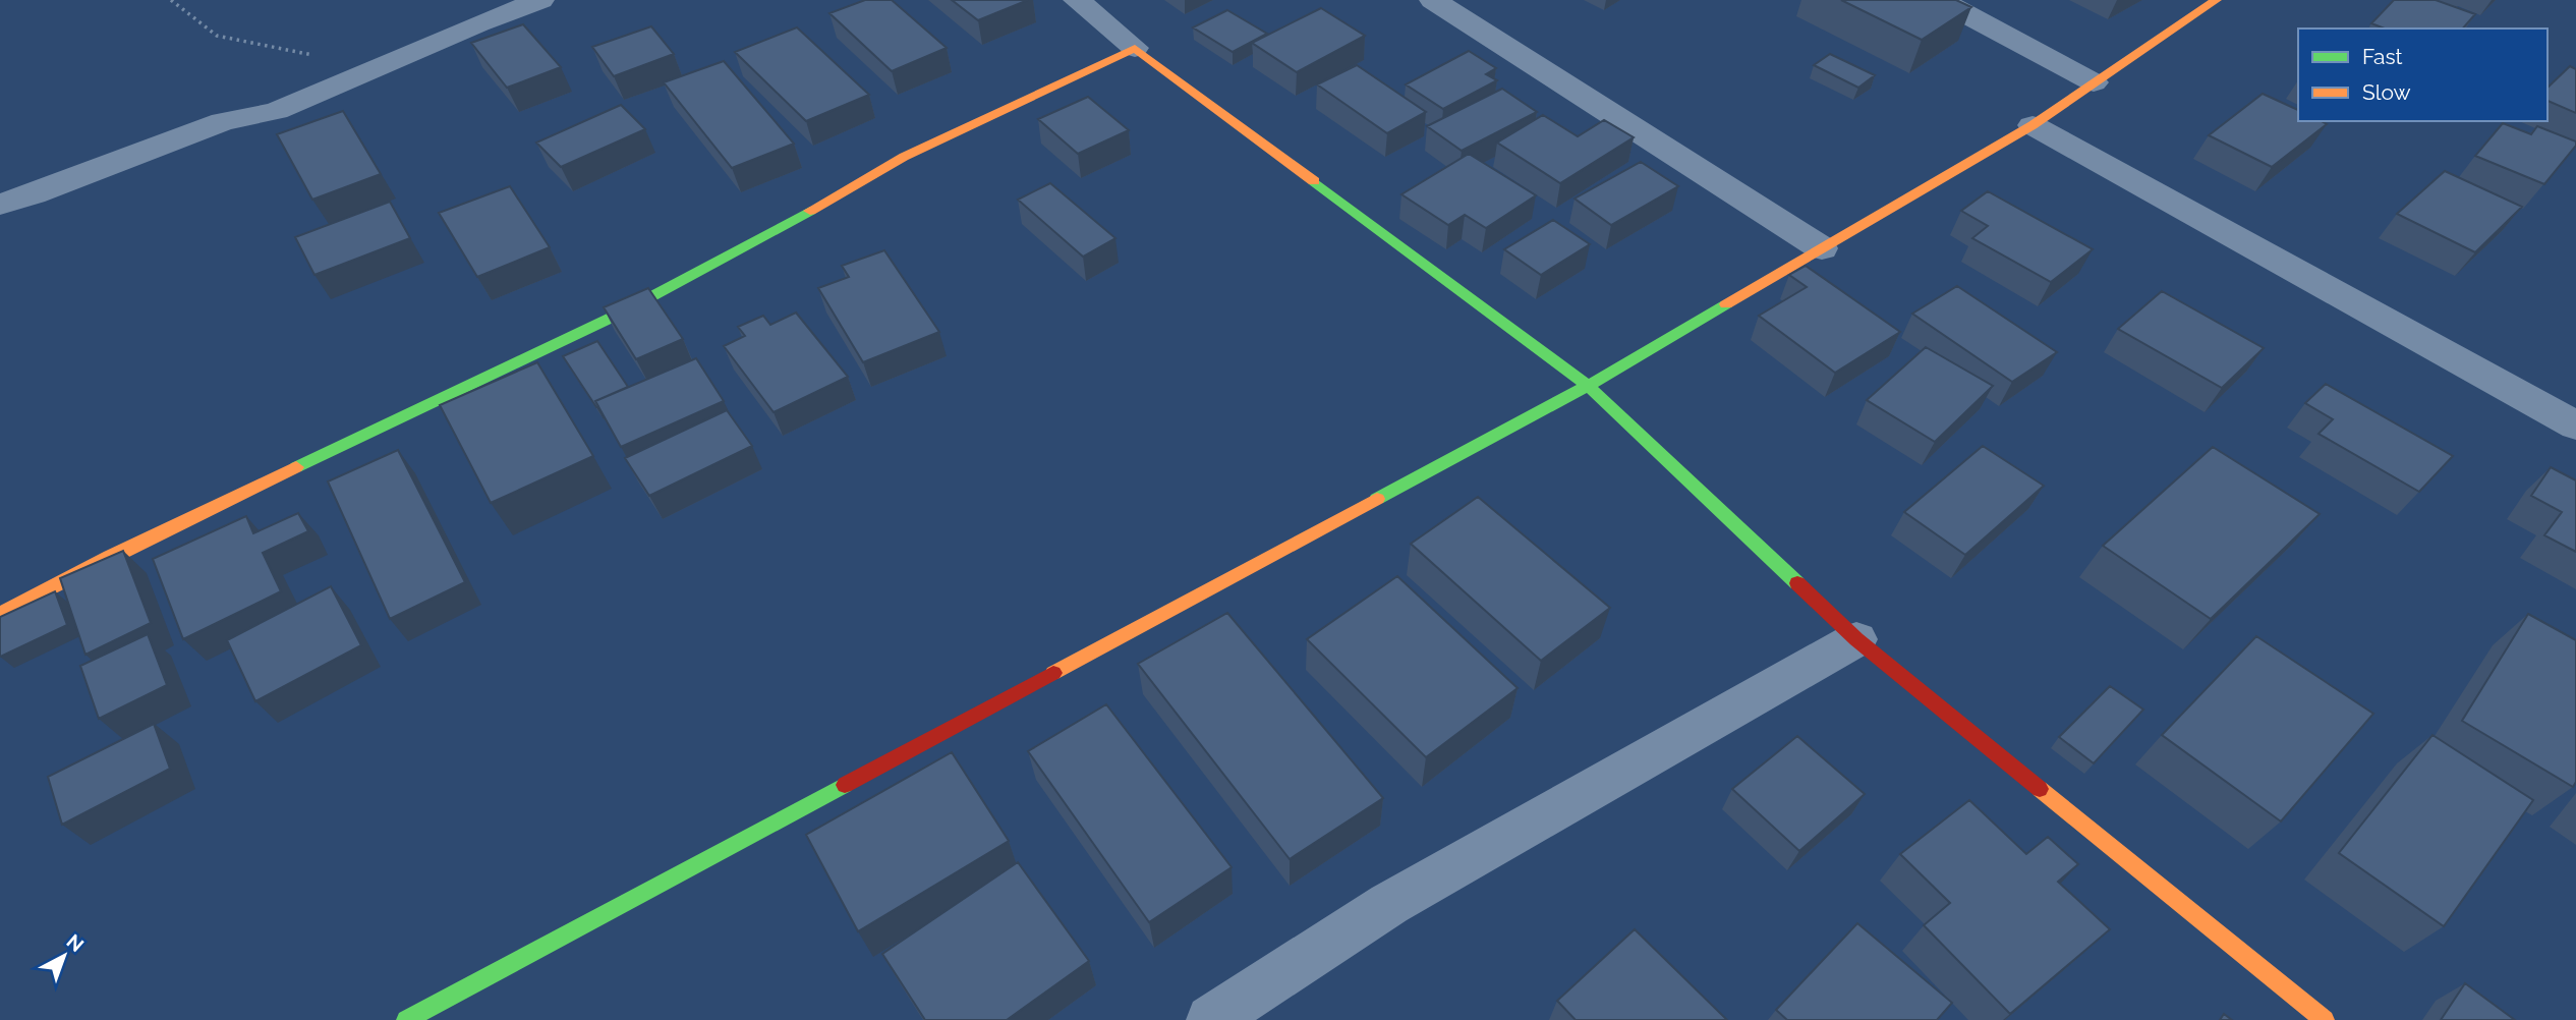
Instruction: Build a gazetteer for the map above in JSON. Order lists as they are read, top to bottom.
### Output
{
  "legend": ["Fast", "Slow"],
  "north": "top right"
}
